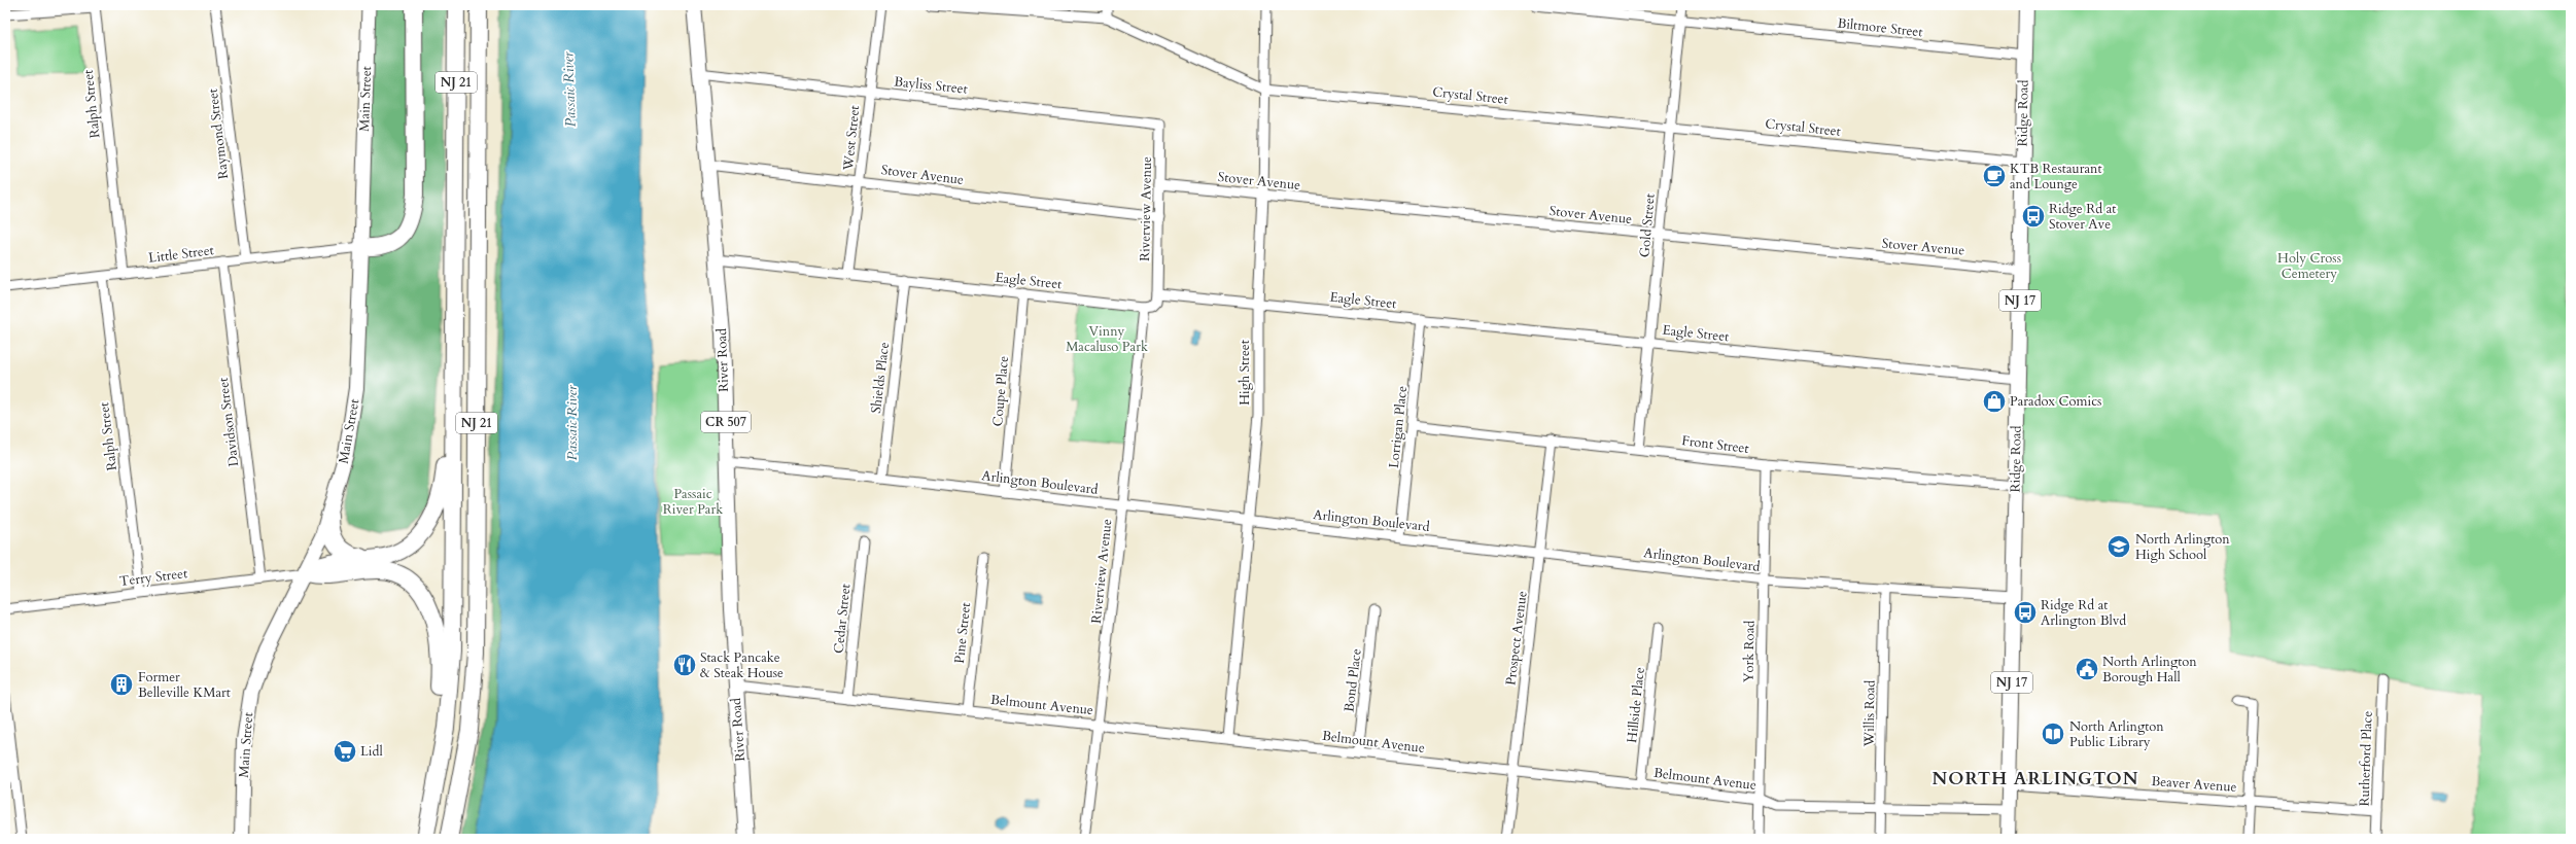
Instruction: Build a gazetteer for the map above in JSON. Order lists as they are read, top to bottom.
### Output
{
  "streets": {
    "highway": ["NJ 21"],
    "main road": [
      "Main Street",
      "Ridge Road",
      "NJ 17",
      "River Road",
      "CR 507"
    ],
    "street": [
      "Biltmore Street",
      "Bayliss Street",
      "Crystal Street",
      "Ralph Street",
      "Raymond Street",
      "West Street",
      "Stover Avenue",
      "Riverview Avenue",
      "Gold Street",
      "Little Street",
      "Eagle Street",
      "High Street",
      "Shields Place",
      "Coupe Place",
      "Davidson Street",
      "Lorrigan Place",
      "Front Street",
      "Arlington Boulevard",
      "Terry Street",
      "Cedar Street",
      "Pine Street",
      "Prospect Avenue",
      "York Road",
      "Bond Place",
      "Belmount Avenue",
      "Hillside Place",
      "Willis Road",
      "Rutherford Place",
      "Beaver Avenue"
    ]
  },
  "crossings": [
    ["Biltmore Street", "Ridge Road"],
    ["Biltmore Street", "Gold Street"],
    ["Bayliss Street", "West Street"],
    ["Bayliss Street", "Riverview Avenue"],
    ["Bayliss Street", "River Road"],
    ["Crystal Street", "Ridge Road"],
    ["Crystal Street", "Gold Street"],
    ["Crystal Street", "High Street"],
    ["Main Street", "Little Street"],
    ["Main Street", "Terry Street"],
    ["Ralph Street", "Little Street"],
    ["Ralph Street", "Terry Street"],
    ["Ridge Road", "Stover Avenue"],
    ["Ridge Road", "Eagle Street"],
    ["Ridge Road", "Front Street"],
    ["Ridge Road", "Arlington Boulevard"],
    ["Ridge Road", "Belmount Avenue"],
    ["Ridge Road", "Beaver Avenue"],
    ["Raymond Street", "Little Street"],
    ["West Street", "Stover Avenue"],
    ["West Street", "Eagle Street"],
    ["Stover Avenue", "Riverview Avenue"],
    ["Stover Avenue", "Gold Street"],
    ["Stover Avenue", "River Road"],
    ["Stover Avenue", "High Street"],
    ["Riverview Avenue", "Eagle Street"],
    ["Riverview Avenue", "Arlington Boulevard"],
    ["Riverview Avenue", "Belmount Avenue"],
    ["Gold Street", "Eagle Street"],
    ["Gold Street", "Front Street"],
    ["Little Street", "Davidson Street"],
    ["Eagle Street", "River Road"],
    ["Eagle Street", "High Street"],
    ["Eagle Street", "Shields Place"],
    ["Eagle Street", "Coupe Place"],
    ["Eagle Street", "Lorrigan Place"],
    ["River Road", "Arlington Boulevard"],
    ["River Road", "Belmount Avenue"],
    ["High Street", "Arlington Boulevard"],
    ["High Street", "Belmount Avenue"],
    ["Shields Place", "Arlington Boulevard"],
    ["Coupe Place", "Arlington Boulevard"],
    ["Davidson Street", "Terry Street"],
    ["Lorrigan Place", "Front Street"],
    ["Lorrigan Place", "Arlington Boulevard"],
    ["Front Street", "Prospect Avenue"],
    ["Front Street", "York Road"],
    ["Arlington Boulevard", "Prospect Avenue"],
    ["Arlington Boulevard", "York Road"],
    ["Arlington Boulevard", "Willis Road"],
    ["Cedar Street", "Belmount Avenue"],
    ["Pine Street", "Belmount Avenue"],
    ["Prospect Avenue", "Belmount Avenue"],
    ["York Road", "Belmount Avenue"],
    ["Bond Place", "Belmount Avenue"],
    ["Belmount Avenue", "Hillside Place"],
    ["Belmount Avenue", "Willis Road"],
    ["Rutherford Place", "Beaver Avenue"]
  ],
  "districts": ["NORTH ARLINGTON"],
  "water": ["Passaic River"],
  "parks": ["Holy Cross Cemetery", "Vinny Macaluso Park", "Passaic River Park"],
  "places": {
    "cafe": ["KTB Restaurant and Lounge"],
    "bus stop": ["Ridge Rd at Stover Ave", "Ridge Rd at Arlington Blvd"],
    "shop": ["Paradox Comics"],
    "school or university": ["North Arlington High School"],
    "restaurant": ["Stack Pancake & Steak House"],
    "public building": ["North Arlington Borough Hall"],
    "building": ["Former Belleville KMart"],
    "library": ["North Arlington Public Library"],
    "supermarket": ["Lidl"]
  }
}
